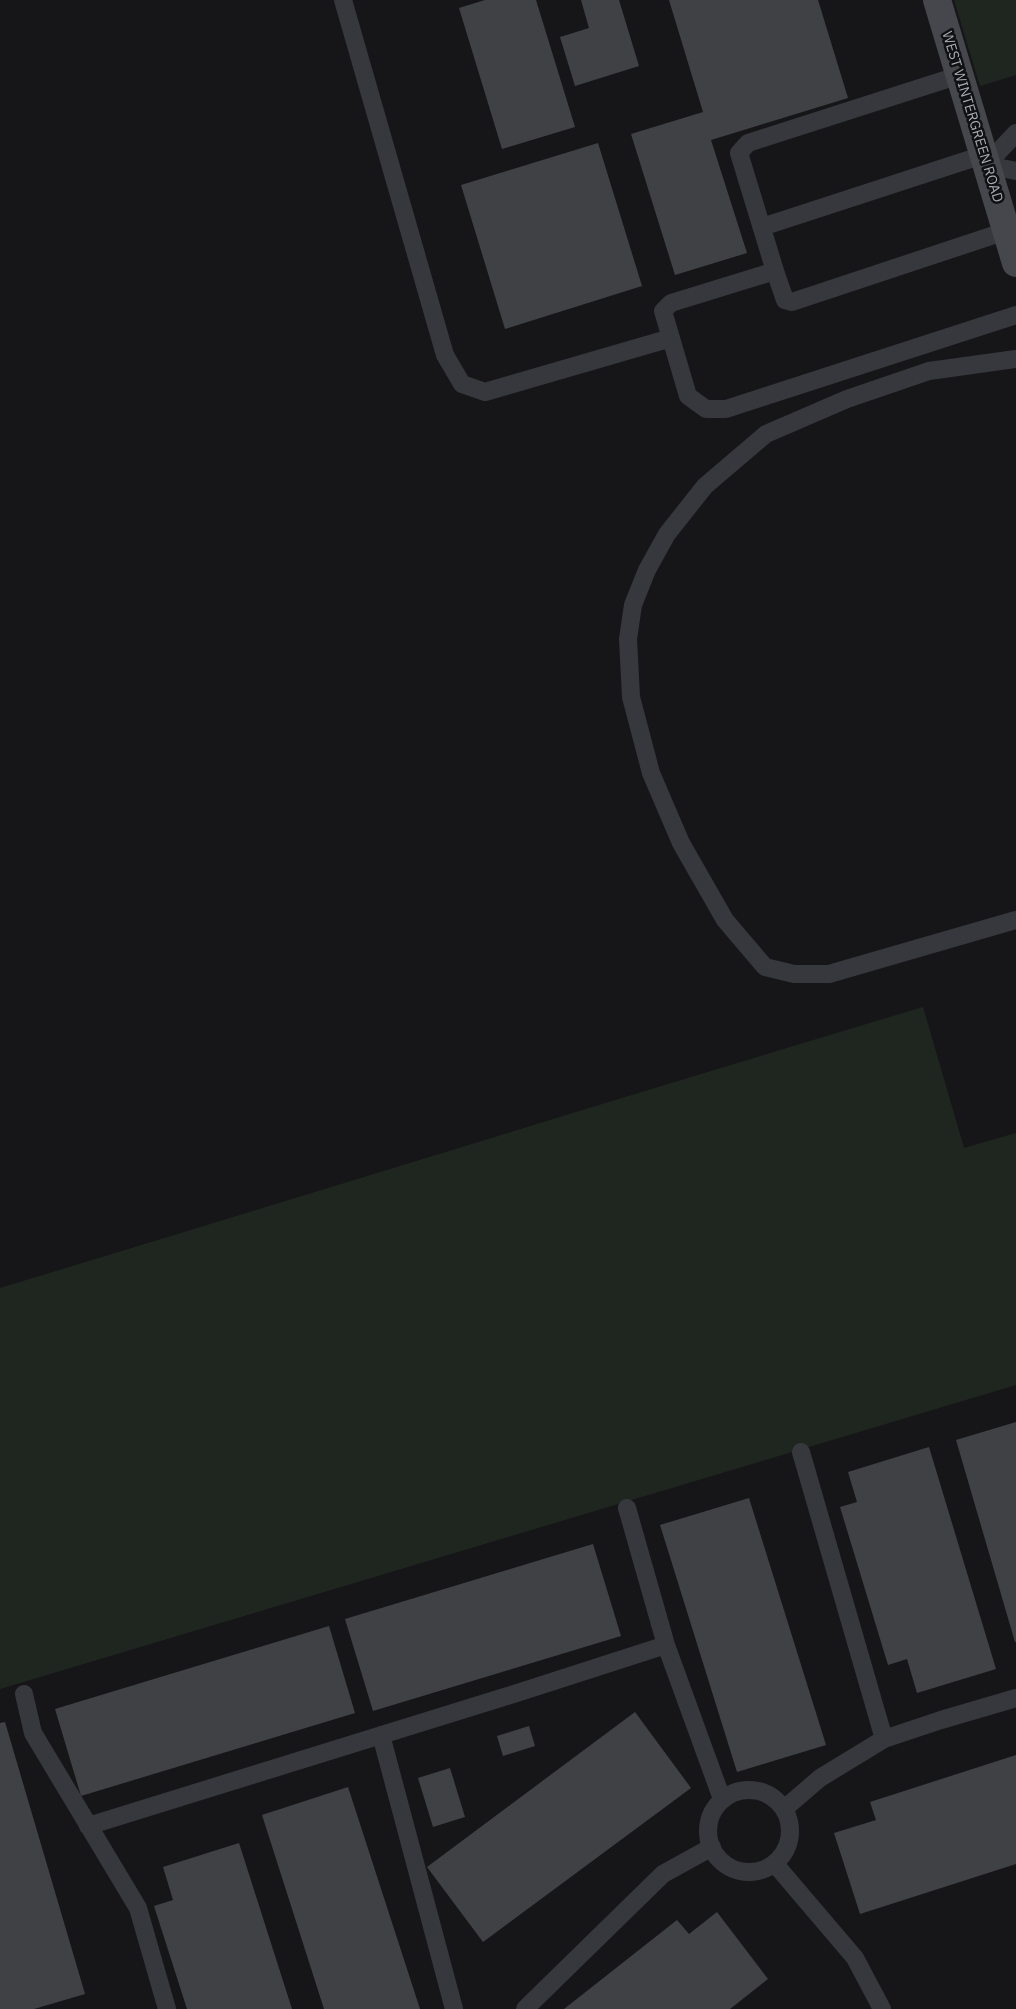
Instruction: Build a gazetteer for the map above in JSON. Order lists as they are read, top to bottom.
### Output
{
  "streets": {
    "main road": ["WEST WINTERGREEN ROAD"]
  }
}
